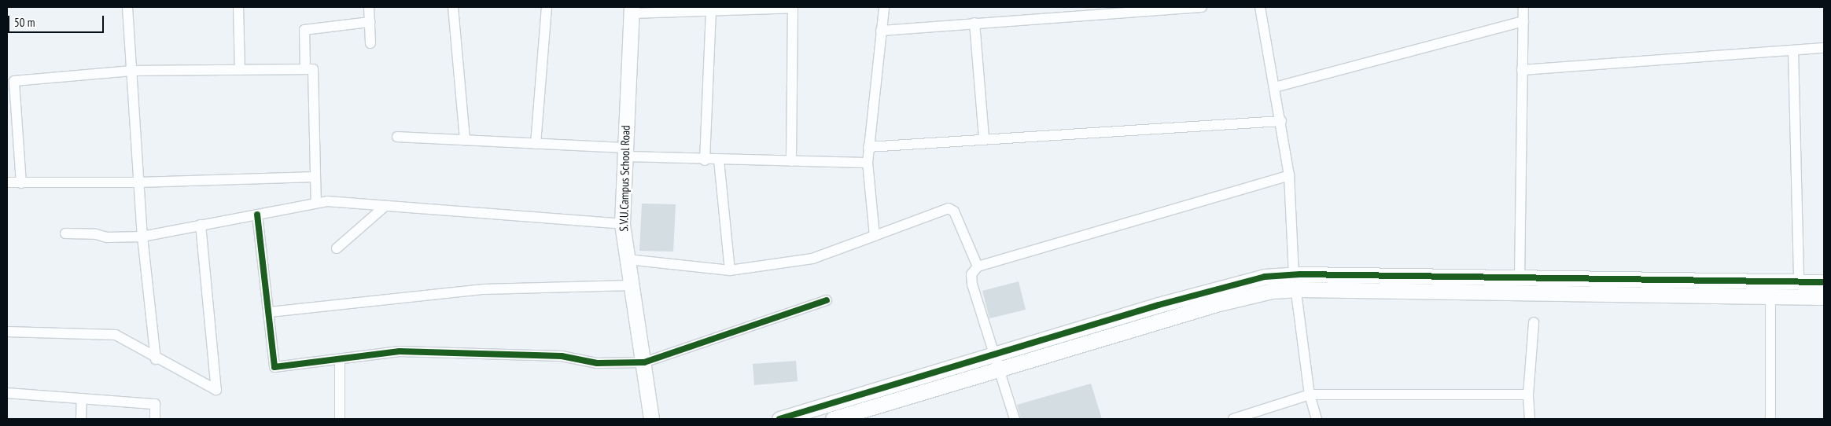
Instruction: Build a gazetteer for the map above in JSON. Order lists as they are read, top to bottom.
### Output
{
  "streets": {
    "street": ["S.V.U.Campus School Road"]
  },
  "scale_bar": "50 m"
}
